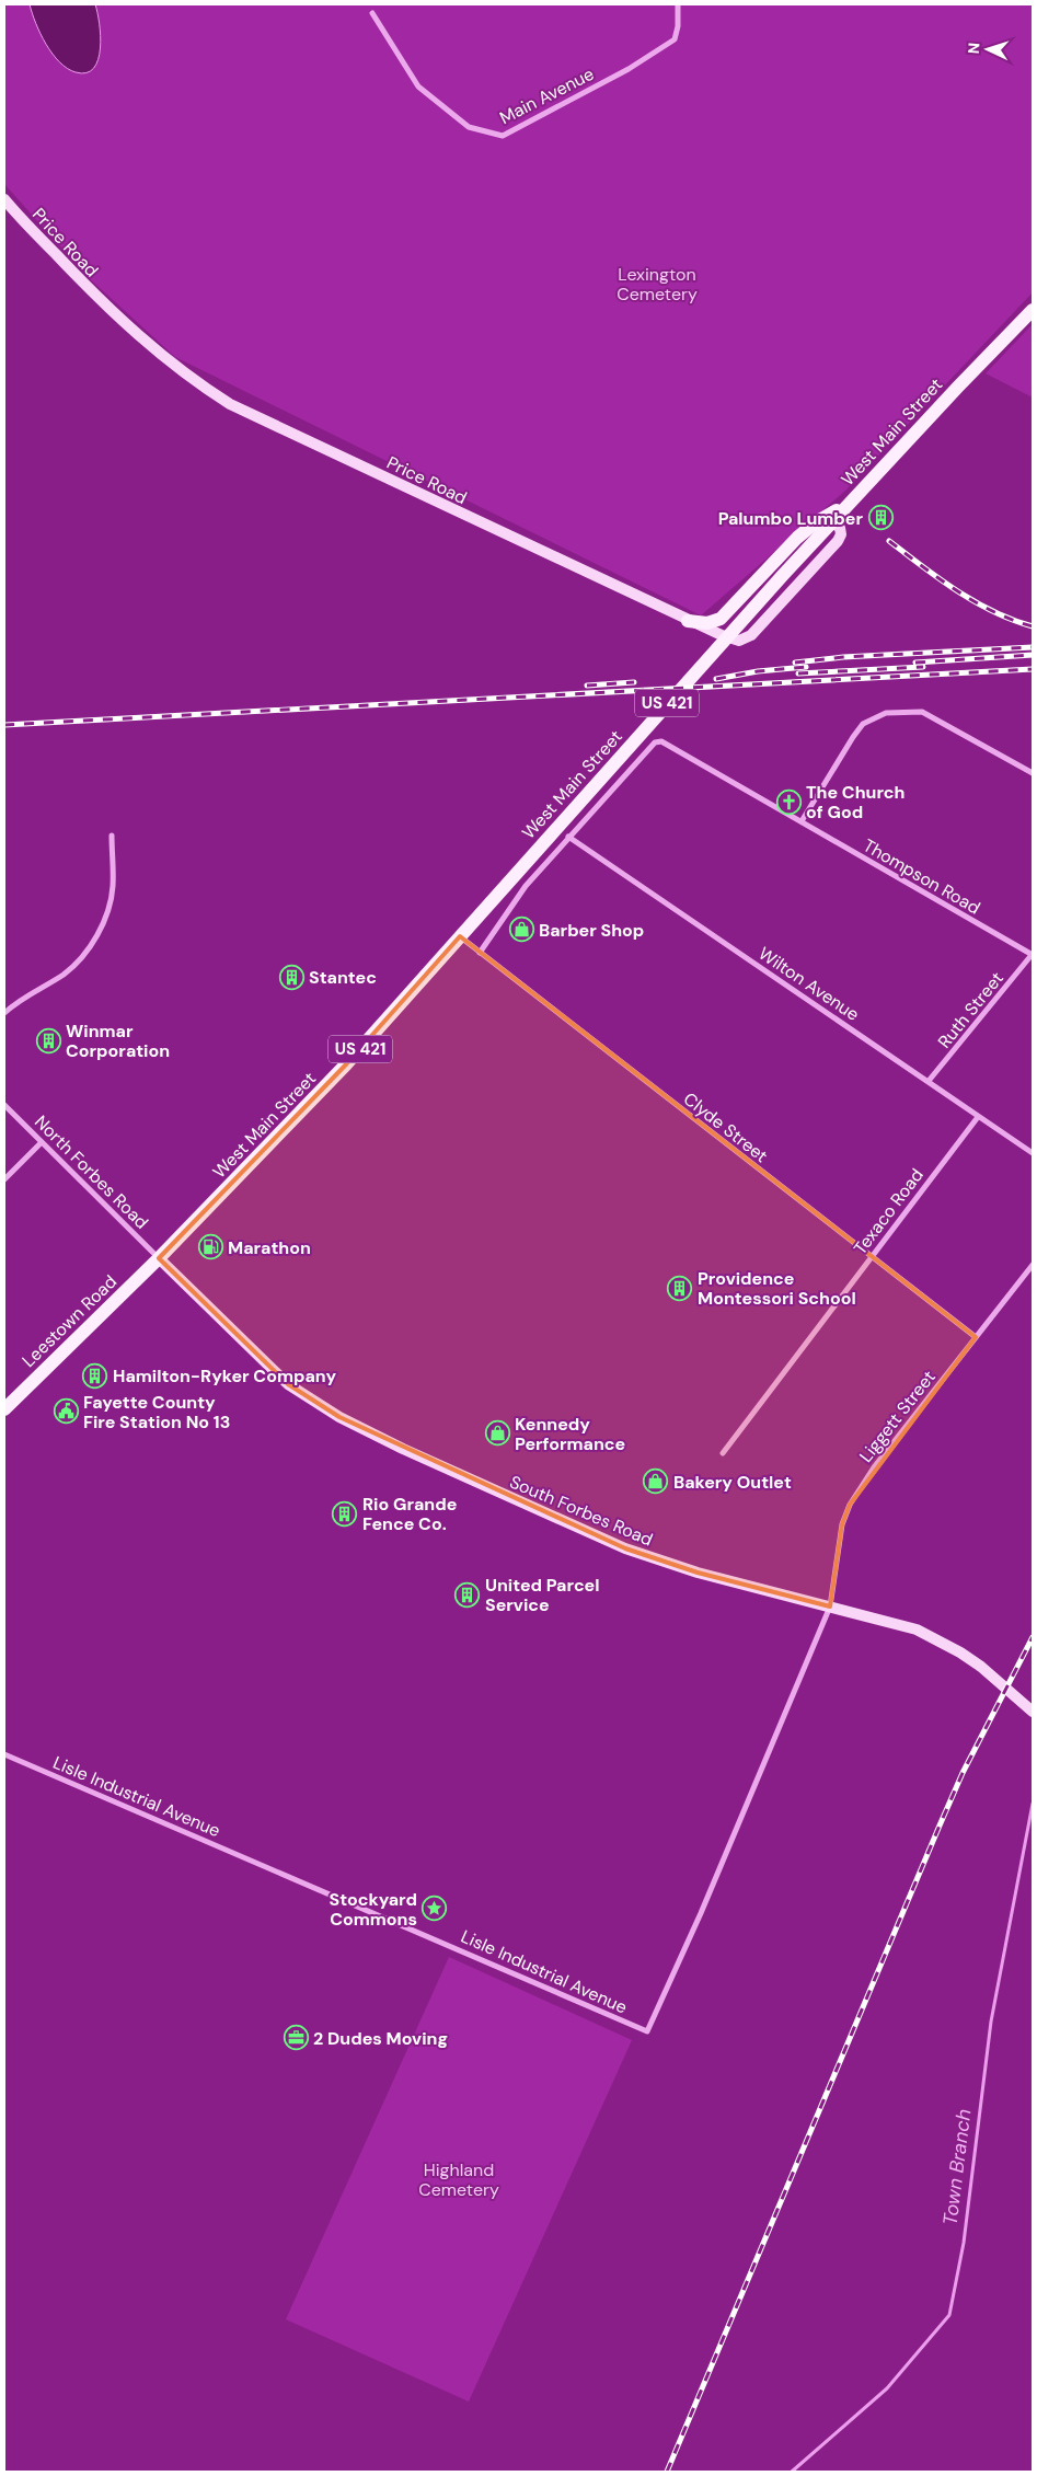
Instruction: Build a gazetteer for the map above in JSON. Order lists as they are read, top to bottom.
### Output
{
  "streets": {
    "main road": ["West Main Street", "US 421", "Leestown Road"],
    "street": [
      "Main Avenue",
      "Price Road",
      "Thompson Road",
      "Wilton Avenue",
      "Ruth Street",
      "Clyde Street",
      "North Forbes Road",
      "Texaco Road",
      "Liggett Street",
      "South Forbes Road",
      "Lisle Industrial Avenue"
    ]
  },
  "crossings": [
    ["Price Road", "West Main Street"],
    ["West Main Street", "Clyde Street"],
    ["West Main Street", "North Forbes Road"],
    ["West Main Street", "Leestown Road"],
    ["West Main Street", "South Forbes Road"],
    ["Thompson Road", "Wilton Avenue"],
    ["Thompson Road", "Ruth Street"],
    ["Wilton Avenue", "Ruth Street"],
    ["Wilton Avenue", "Texaco Road"],
    ["Clyde Street", "Texaco Road"],
    ["Clyde Street", "Liggett Street"],
    ["North Forbes Road", "Leestown Road"],
    ["North Forbes Road", "South Forbes Road"],
    ["Leestown Road", "South Forbes Road"],
    ["Liggett Street", "South Forbes Road"],
    ["Liggett Street", "Lisle Industrial Avenue"],
    ["South Forbes Road", "Lisle Industrial Avenue"]
  ],
  "water": ["Town Branch"],
  "parks": ["Lexington Cemetery", "Highland Cemetery"],
  "places": {
    "building": [
      "Palumbo Lumber",
      "Stantec",
      "Winmar Corporation",
      "Providence Montessori School",
      "Hamilton-Ryker Company",
      "Rio Grande Fence Co.",
      "United Parcel Service"
    ],
    "church": ["The Church of God"],
    "shop": ["Barber Shop", "Kennedy Performance", "Bakery Outlet"],
    "fuel station": ["Marathon"],
    "public building": ["Fayette County Fire Station No 13"],
    "place": ["Stockyard Commons"],
    "office": ["2 Dudes Moving"]
  },
  "north": "left"
}
